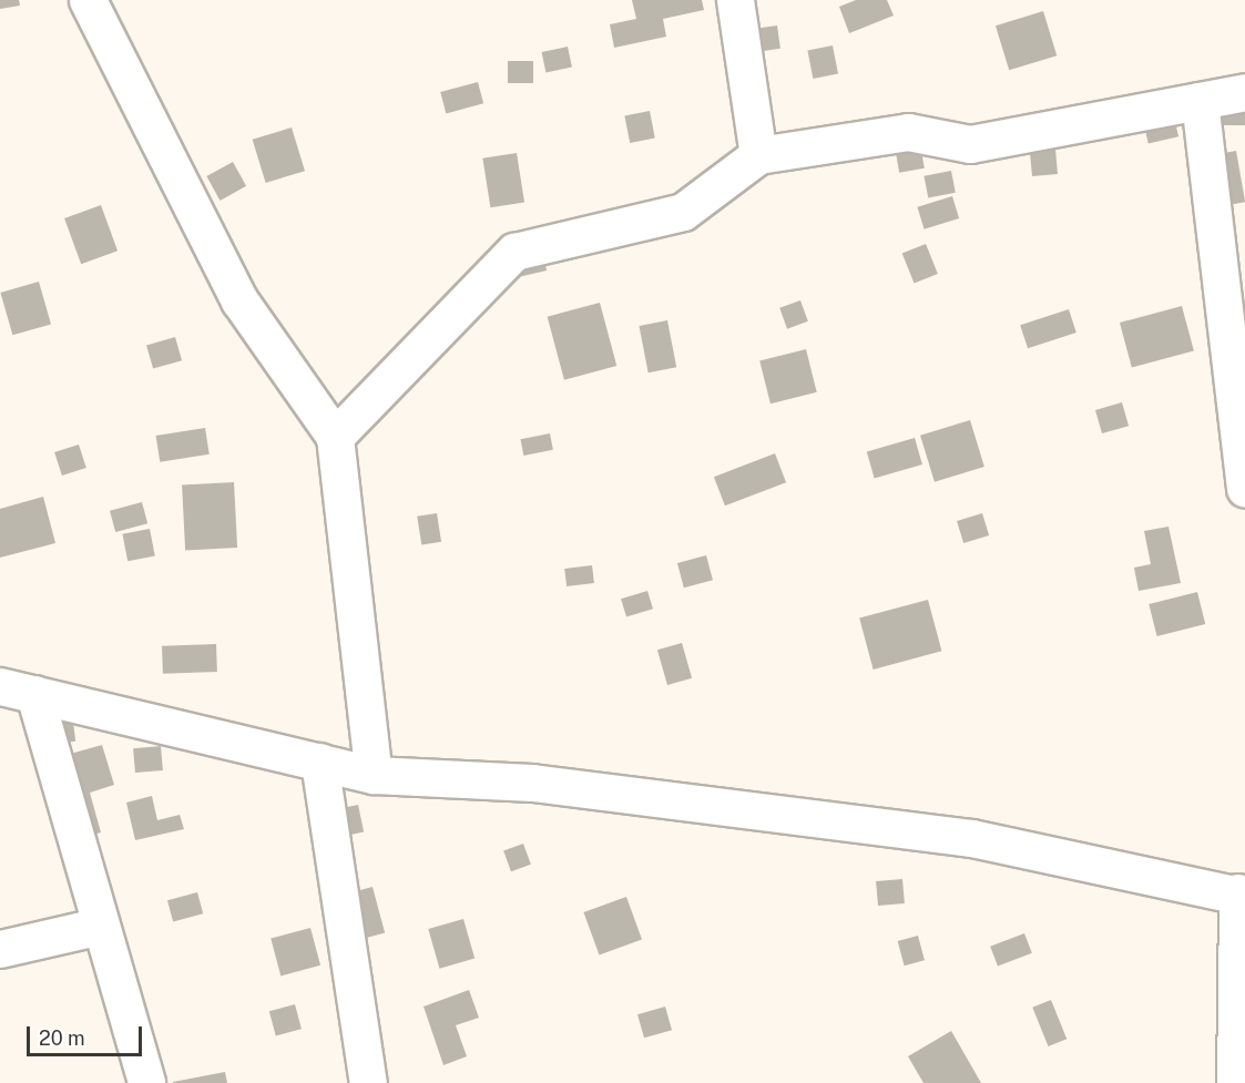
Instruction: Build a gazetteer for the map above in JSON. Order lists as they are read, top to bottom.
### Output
{
  "scale_bar": "20 m"
}
